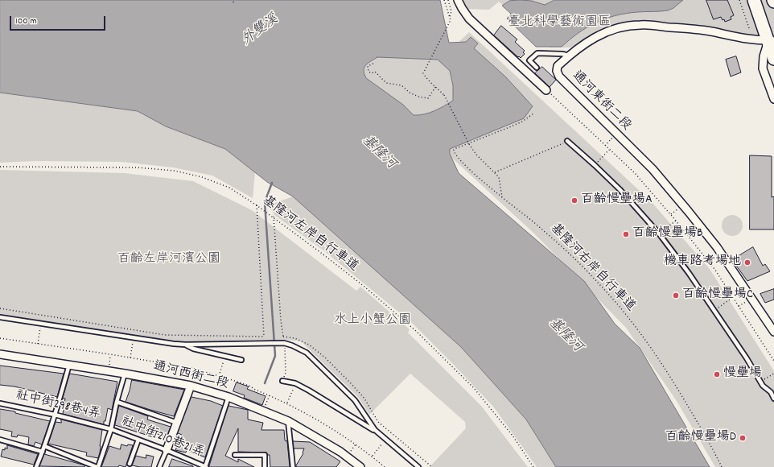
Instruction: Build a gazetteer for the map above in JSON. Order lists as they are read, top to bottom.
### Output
{
  "streets": {
    "street": ["通河東街二段", "通河西街二段"],
    "lane": ["社中街298巷4弄", "社中街210巷21弄"],
    "path": ["基隆河左岸自行車道", "基隆河右岸自行車道"]
  },
  "crossings": [
    ["社中街298巷4弄", "社中街210巷21弄"]
  ],
  "water": ["外雙溪", "基隆河"],
  "parks": ["臺北科學藝術園區", "百齡左岸河濱公園", "水上小蟹公園"],
  "places": [
    "百齡慢壘場A",
    "百齡慢壘場B",
    "機車路考場地",
    "百齡慢壘場C",
    "慢壘場",
    "百齡慢壘場D"
  ],
  "scale_bar": "100 m"
}
